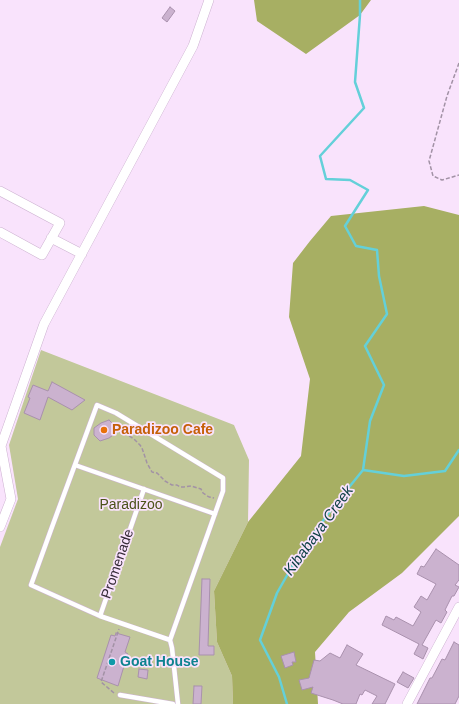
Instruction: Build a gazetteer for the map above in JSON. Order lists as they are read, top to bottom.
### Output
{
  "streets": {
    "lane": ["Promenade"]
  },
  "water": ["Kibabaya Creek"],
  "parks": ["Paradizoo"],
  "places": ["Paradizoo Cafe", "Goat House"]
}
